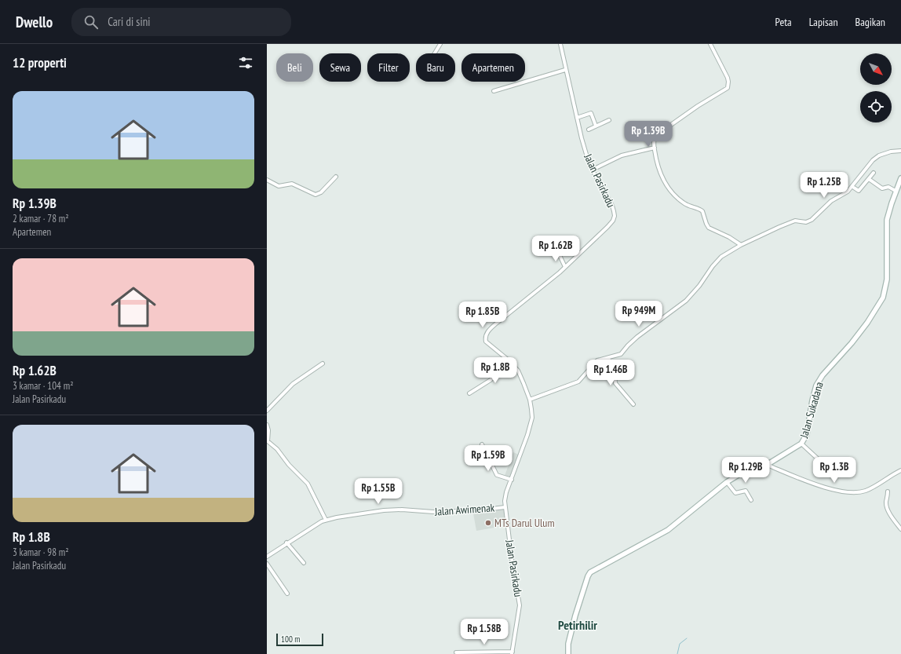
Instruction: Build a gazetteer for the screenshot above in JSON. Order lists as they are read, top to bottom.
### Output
{
  "streets": {
    "main road": ["Jalan Sukadana"],
    "street": ["Jalan Pasirkadu", "Jalan Awimenak"]
  },
  "crossings": [
    ["Jalan Pasirkadu", "Jalan Awimenak"]
  ],
  "districts": ["Petirhilir"],
  "places": ["MTs Darul Ulum"],
  "scale_bar": "100 m",
  "north": "bottom right",
  "page": {
    "header": "Dwello",
    "search": "Cari di sini",
    "nav": ["Peta", "Lapisan", "Bagikan"],
    "heading": "12 properti",
    "chip": [
      "Beli",
      "Sewa",
      "Filter",
      "Baru",
      "Apartemen"
    ],
    "list": [
      {
        "name": "Rp 1.39B",
        "note": "2 kamar · 78 m² · Apartemen"
      },
      {
        "name": "Rp 1.62B",
        "note": "3 kamar · 104 m² · Jalan Pasirkadu"
      },
      {
        "name": "Rp 1.8B",
        "note": "3 kamar · 98 m² · Jalan Pasirkadu"
      }
    ],
    "price": [
      "Rp 1.39B",
      "Rp 1.25B",
      "Rp 1.62B",
      "Rp 949M",
      "Rp 1.85B",
      "Rp 1.8B",
      "Rp 1.46B",
      "Rp 1.59B",
      "Rp 1.29B",
      "Rp 1.3B",
      "Rp 1.55B",
      "Rp 1.58B"
    ],
    "scale": "100 m"
  }
}
